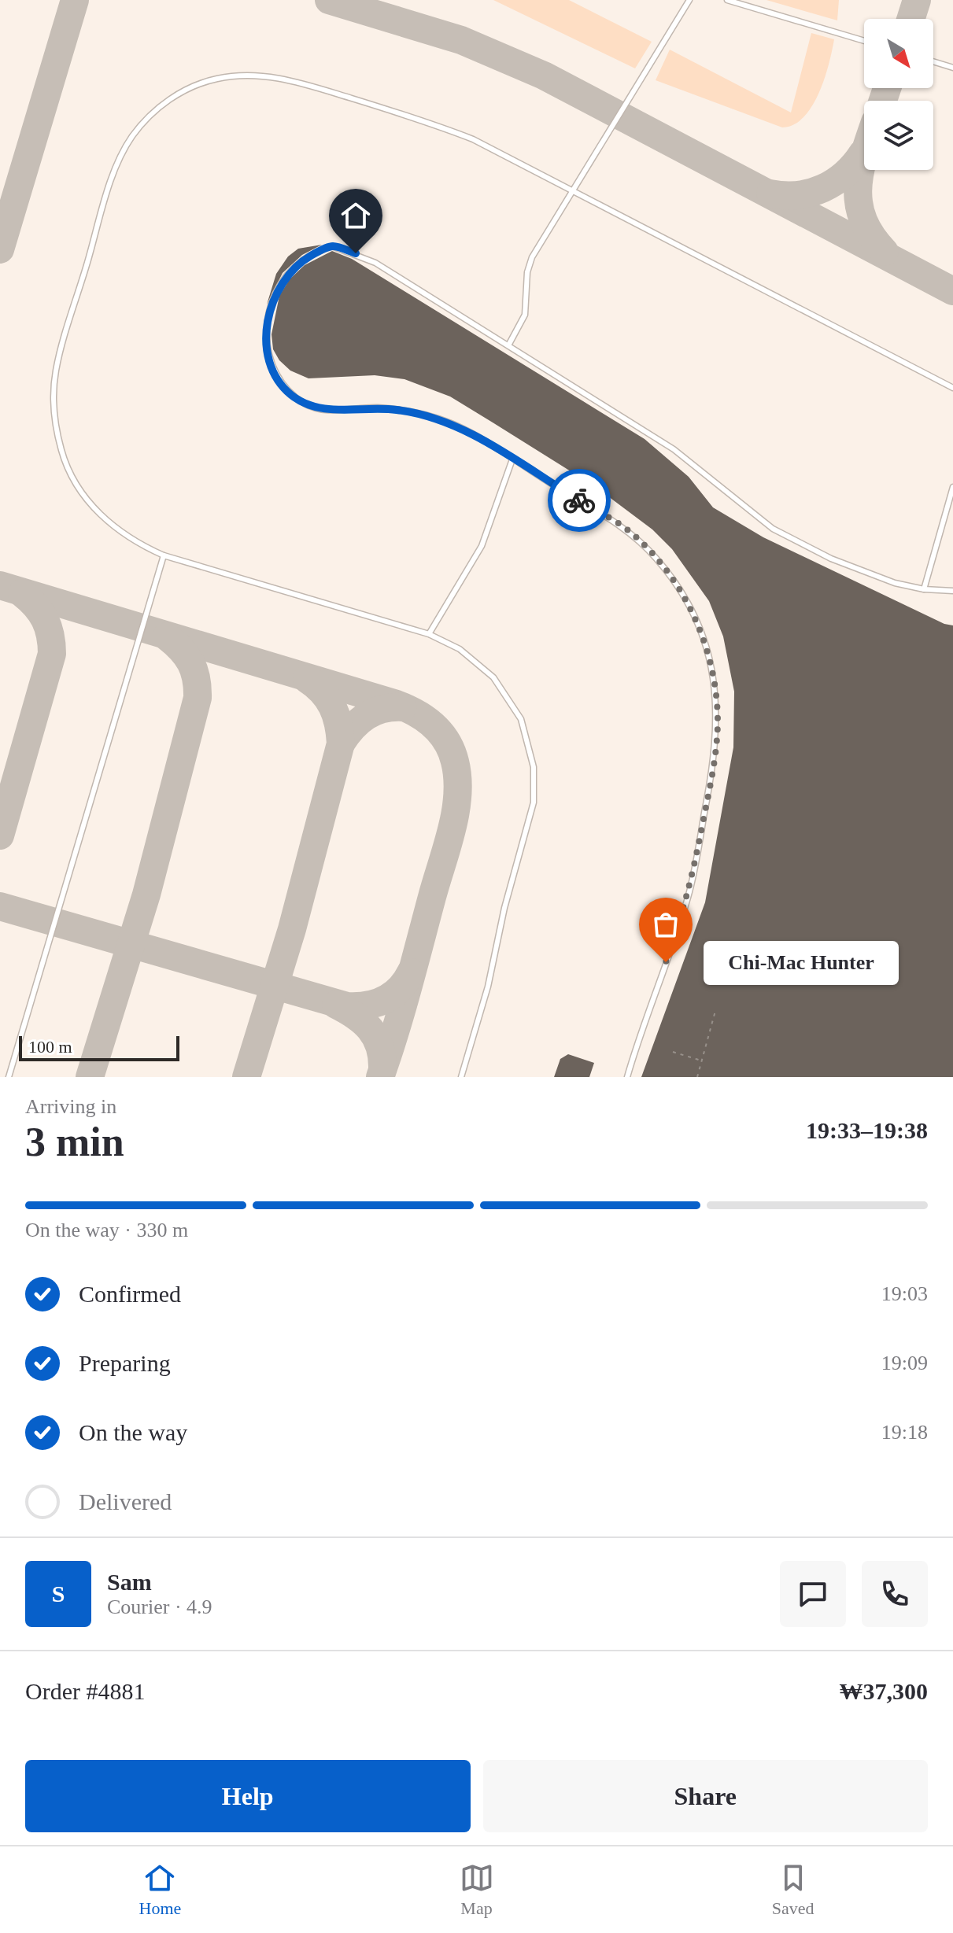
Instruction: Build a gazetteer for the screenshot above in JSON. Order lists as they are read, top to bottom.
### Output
{
  "places": ["Chi-Mac Hunter"],
  "scale_bar": "100 m",
  "north": "bottom right",
  "page": {
    "bubble": "Chi-Mac Hunter",
    "scale": "100 m",
    "heading": ["3 min", "Arriving in", "19:33–19:38"],
    "panel": [
      "Sam",
      "Courier · 4.9",
      "Order #4881",
      "₩37,300"
    ],
    "bar": "On the way · 330 m",
    "list": [
      ["Confirmed", "19:03"],
      ["Preparing", "19:09"],
      ["On the way", "19:18"],
      "Delivered"
    ],
    "round": "S",
    "buttons": ["Help", "Share"],
    "tabs": ["Home", "Map", "Saved"]
  }
}
